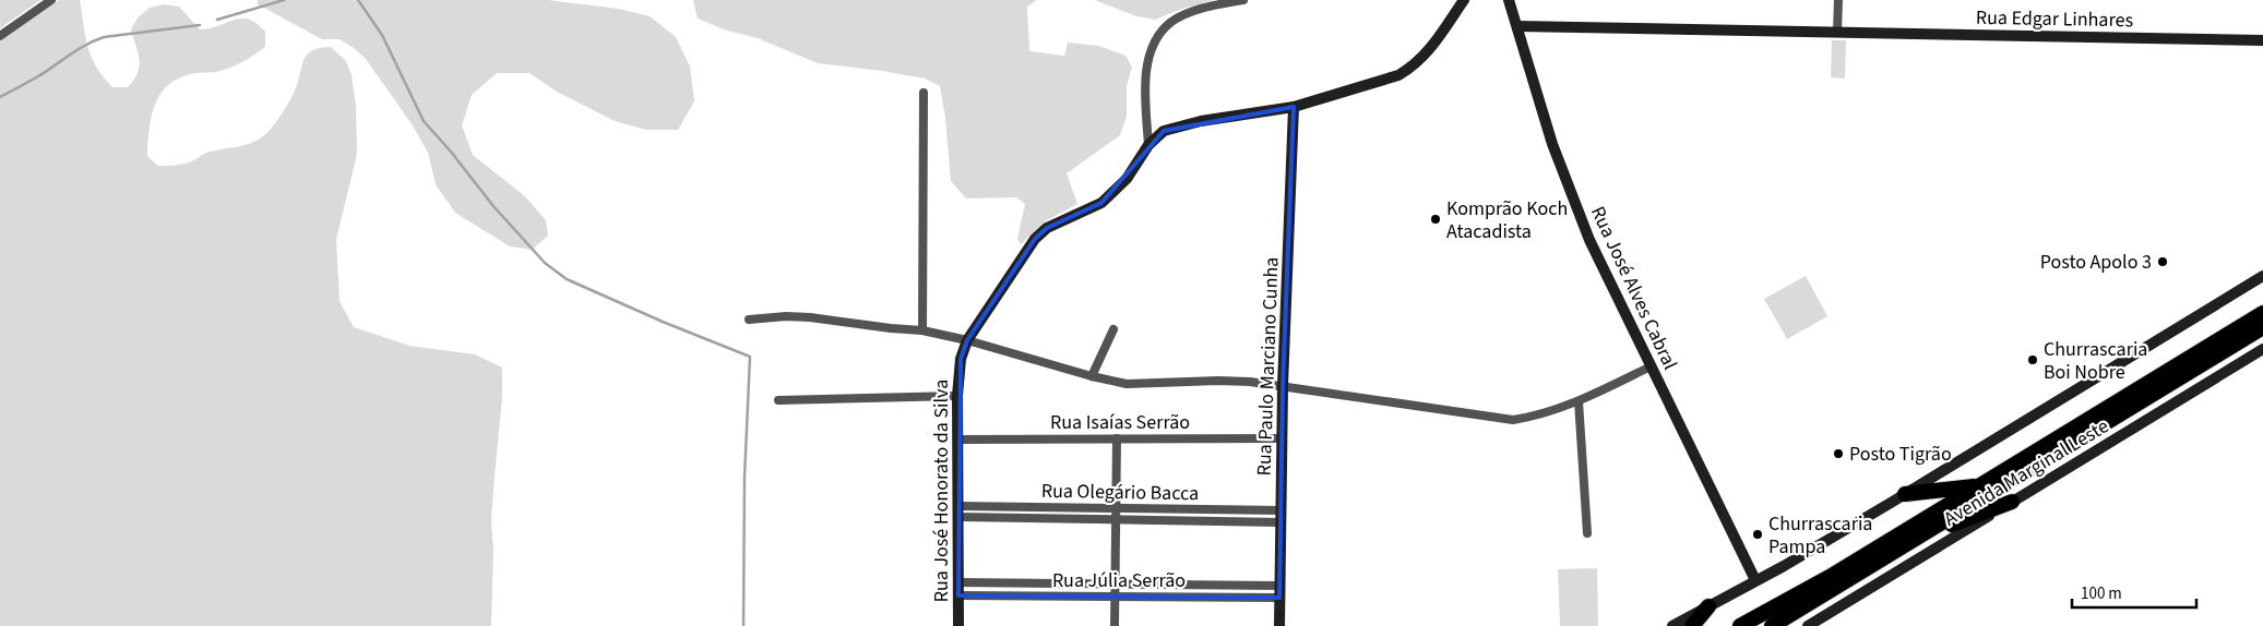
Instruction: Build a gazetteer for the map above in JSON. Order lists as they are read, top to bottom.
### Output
{
  "streets": {
    "street": [
      "Rua Edgar Linhares",
      "Rua José Alves Cabral",
      "Rua Paulo Marciano Cunha",
      "Rua Isaías Serrão",
      "Avenida Marginal Leste",
      "Rua José Honorato da Silva",
      "Rua Olegário Bacca",
      "Rua Júlia Serrão"
    ]
  },
  "crossings": [
    ["Rua Edgar Linhares", "Rua José Alves Cabral"],
    ["Rua Paulo Marciano Cunha", "Rua Isaías Serrão"],
    ["Rua Paulo Marciano Cunha", "Rua José Honorato da Silva"],
    ["Rua Paulo Marciano Cunha", "Rua Olegário Bacca"],
    ["Rua Paulo Marciano Cunha", "Rua Júlia Serrão"],
    ["Rua Isaías Serrão", "Rua José Honorato da Silva"],
    ["Rua José Honorato da Silva", "Rua Olegário Bacca"],
    ["Rua José Honorato da Silva", "Rua Júlia Serrão"]
  ],
  "places": [
    "Komprão Koch Atacadista",
    "Posto Apolo 3",
    "Churrascaria Boi Nobre",
    "Posto Tigrão",
    "Churrascaria Pampa"
  ],
  "scale_bar": "100 m"
}
